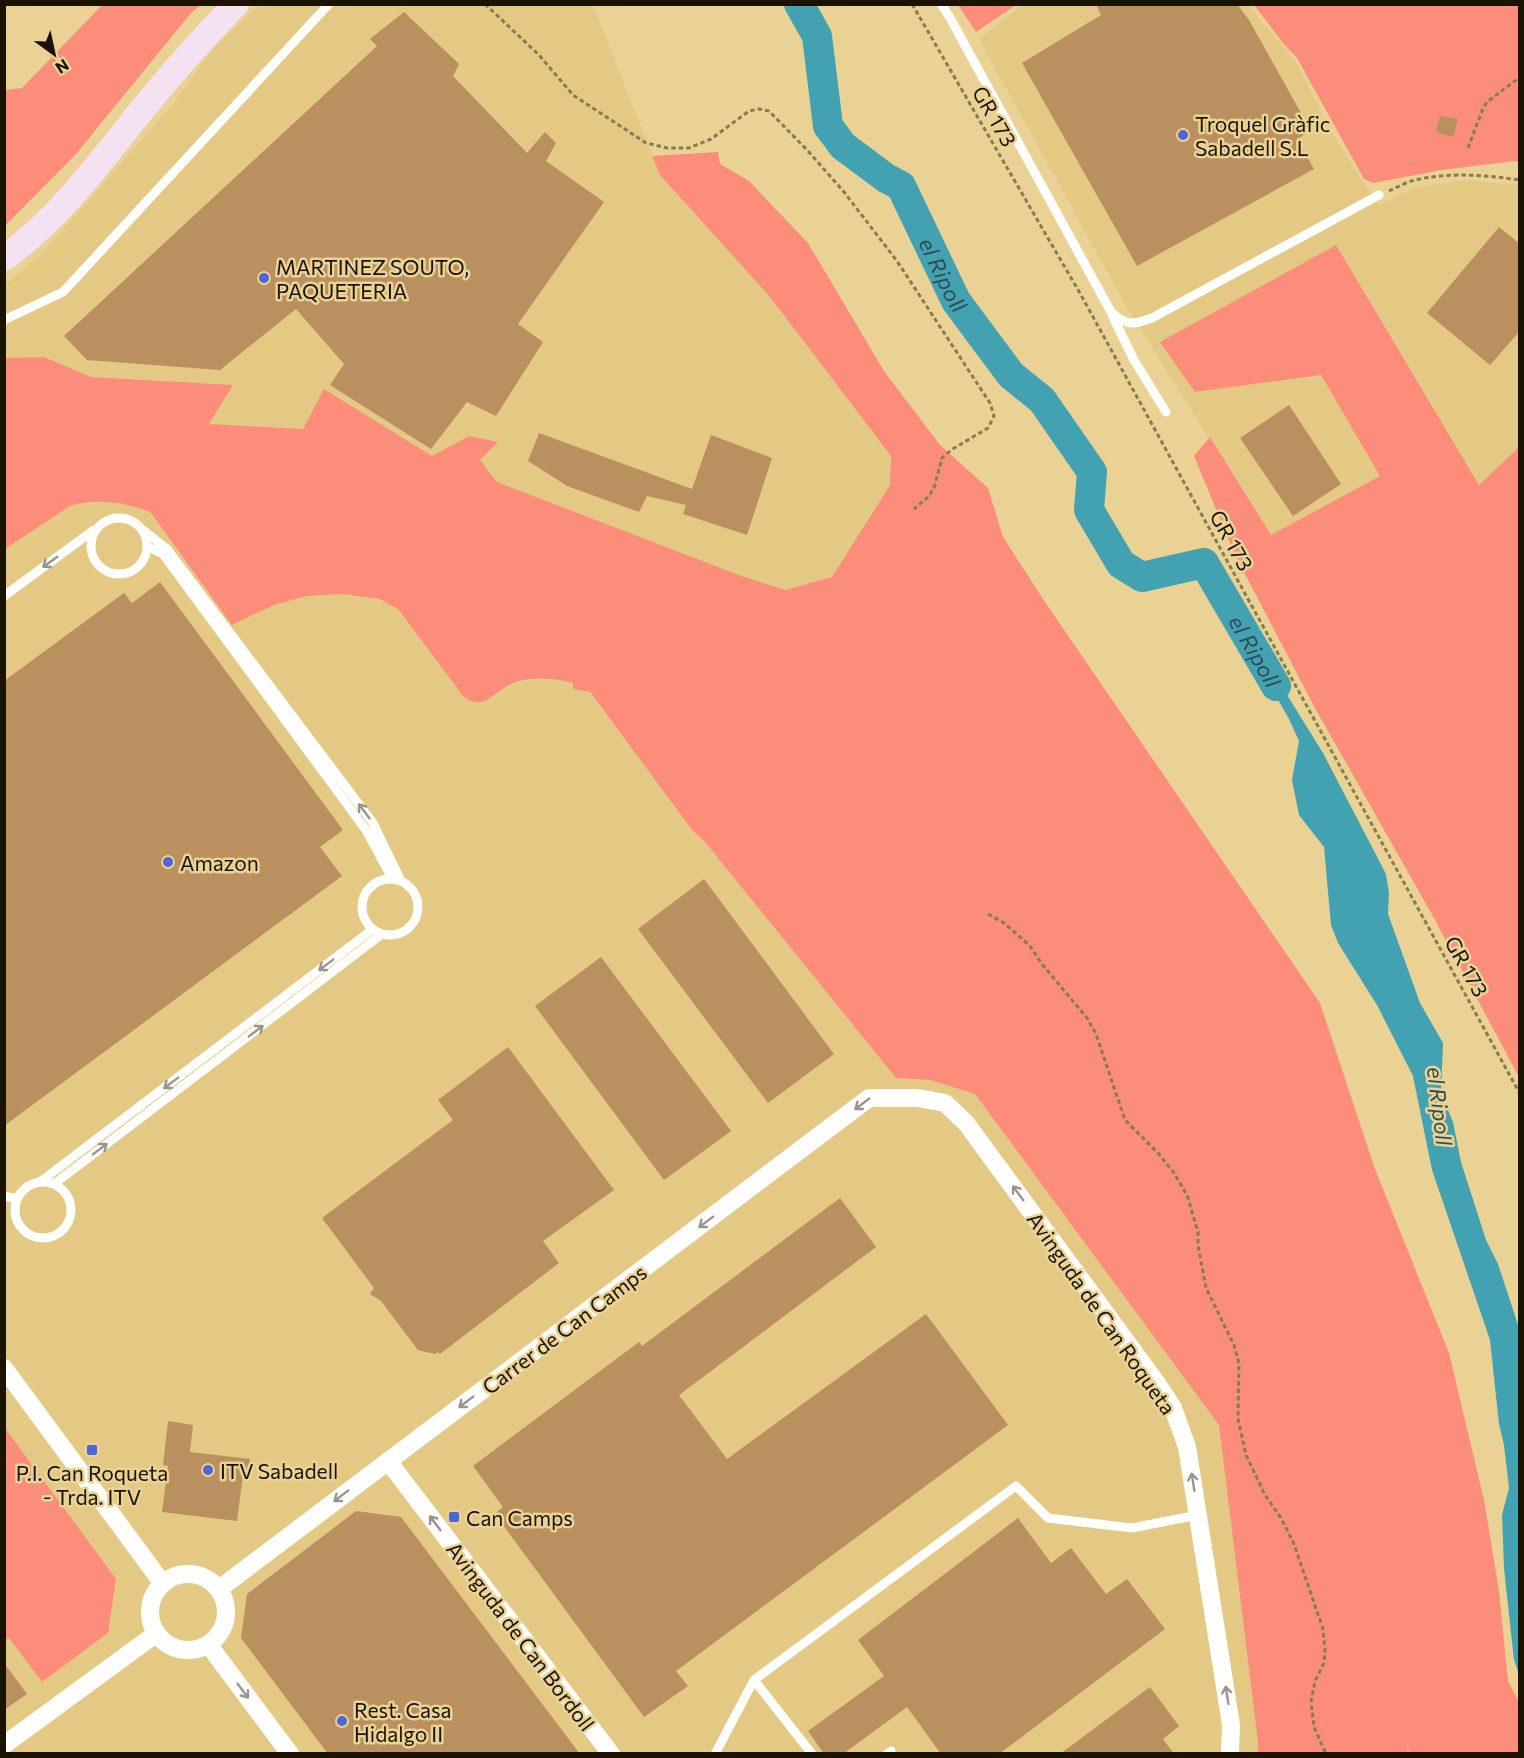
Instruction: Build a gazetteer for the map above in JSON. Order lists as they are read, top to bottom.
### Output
{
  "streets": {
    "street": ["Avinguda de Can Roqueta", "Carrer de Can Camps", "Avinguda de Can Bordoll"],
    "path": ["GR 173"]
  },
  "crossings": [
    ["Avinguda de Can Roqueta", "Carrer de Can Camps"],
    ["Carrer de Can Camps", "Avinguda de Can Bordoll"]
  ],
  "one_way": ["Avinguda de Can Roqueta", "Carrer de Can Camps", "Avinguda de Can Bordoll"],
  "water": ["el Ripoll"],
  "places": {
    "other": [
      "Troquel Gràfic Sabadell S.L",
      "MARTINEZ SOUTO, PAQUETERIA",
      "Amazon",
      "ITV Sabadell",
      "Rest. Casa Hidalgo II"
    ],
    "transit": ["P.I. Can Roqueta - Trda. ITV", "Can Camps"]
  },
  "north": "bottom right"
}
